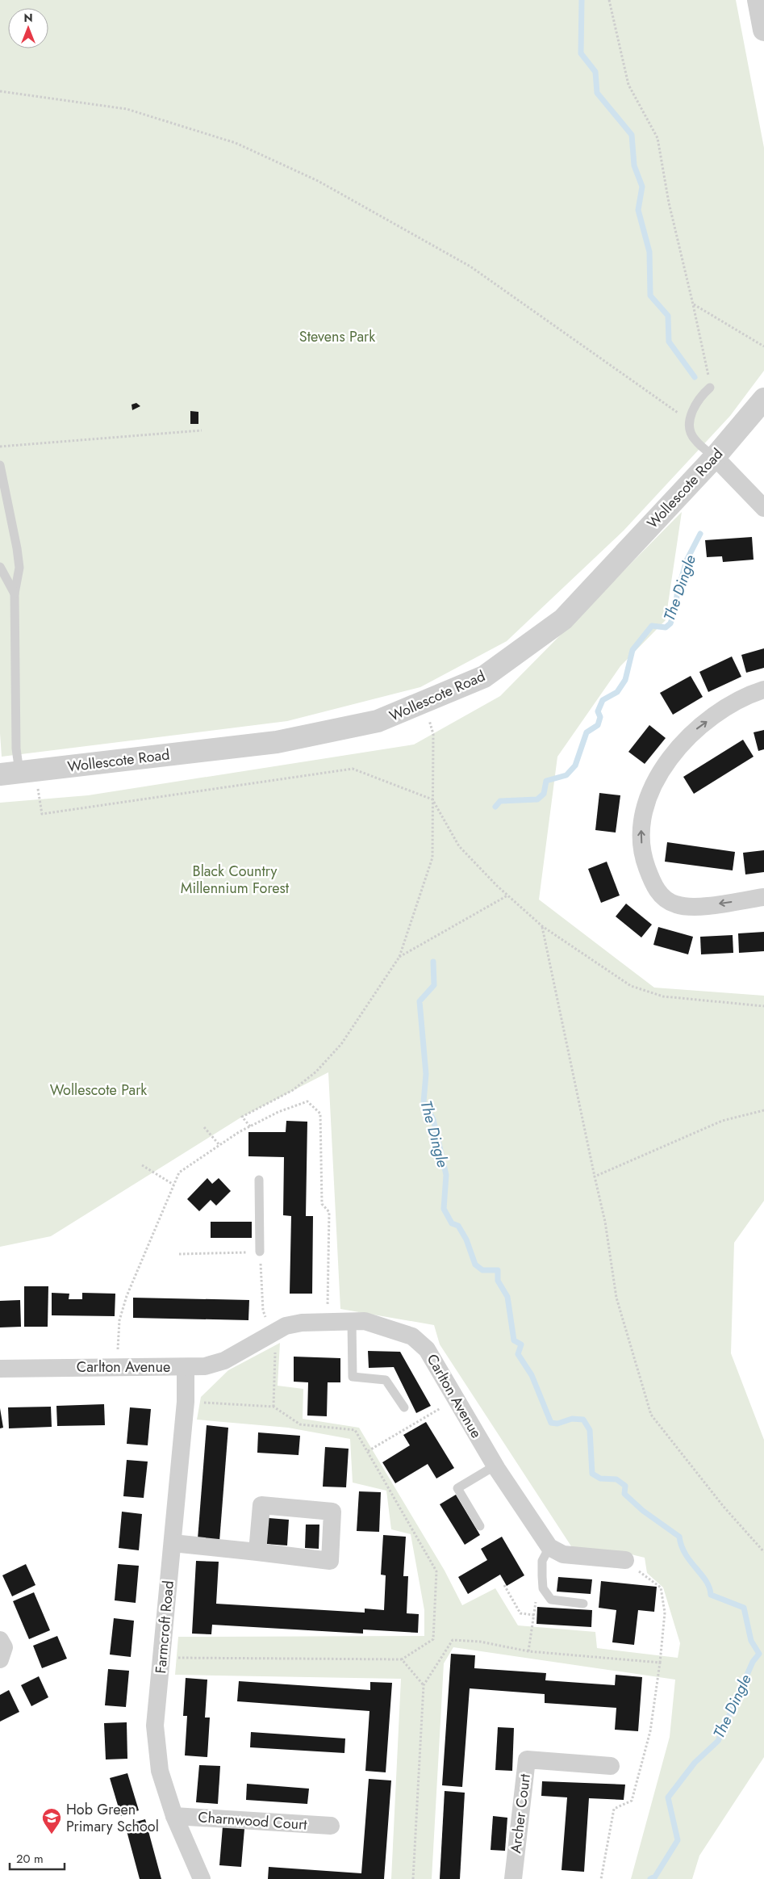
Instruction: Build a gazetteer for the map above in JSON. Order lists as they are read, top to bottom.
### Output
{
  "streets": {
    "street": [
      "Wollescote Road",
      "Carlton Avenue",
      "Farmcroft Road",
      "Archer Court",
      "Charnwood Court"
    ]
  },
  "crossings": [
    ["Carlton Avenue", "Farmcroft Road"],
    ["Farmcroft Road", "Charnwood Court"]
  ],
  "water": ["The Dingle"],
  "parks": ["Stevens Park", "Black Country Millennium Forest", "Wollescote Park"],
  "places": {
    "school or university": ["Hob Green Primary School"]
  },
  "scale_bar": "20 m",
  "north": "top"
}
